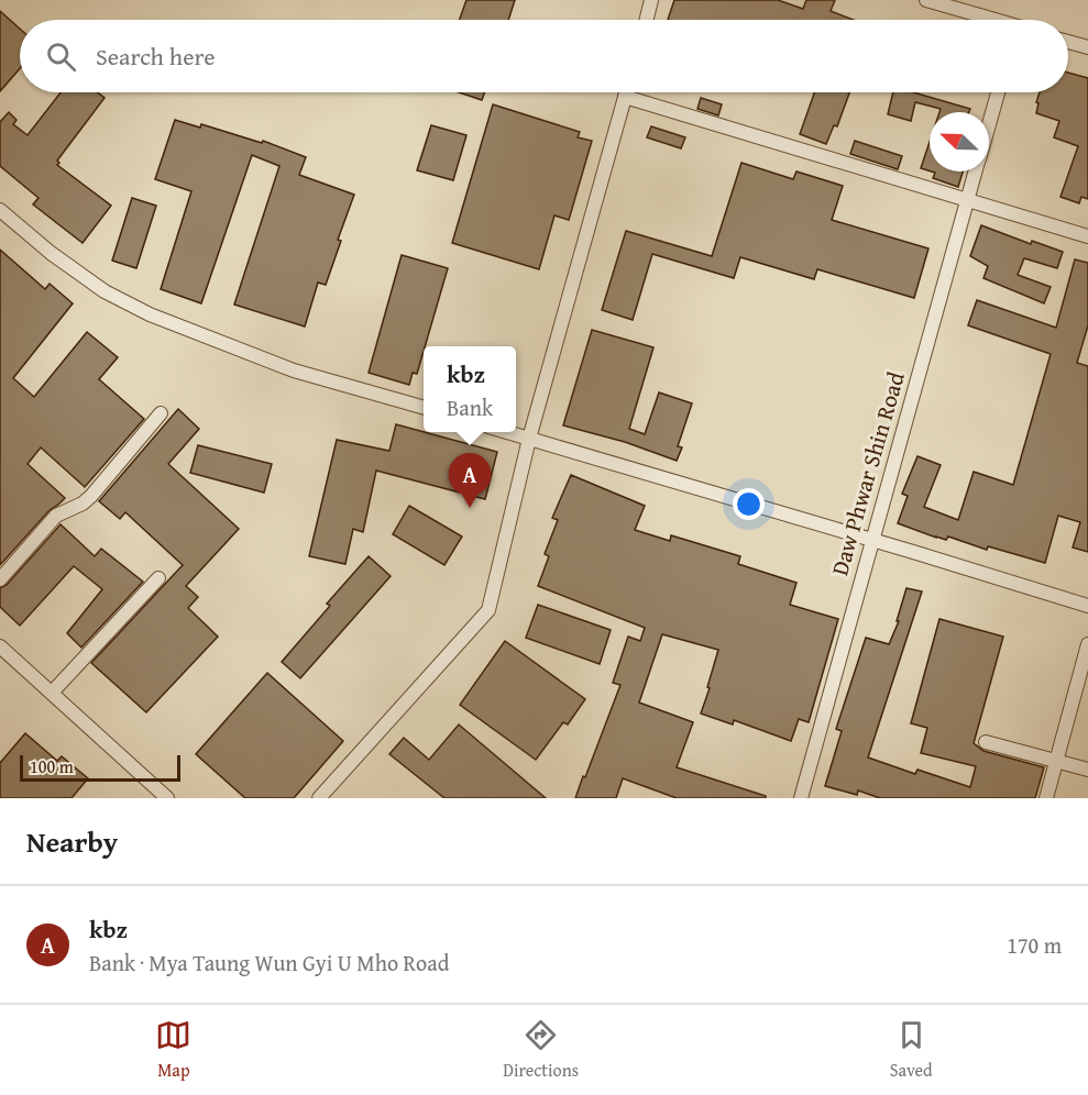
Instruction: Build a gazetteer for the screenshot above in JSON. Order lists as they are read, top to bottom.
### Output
{
  "streets": {
    "street": ["Daw Phwar Shin Road"]
  },
  "scale_bar": "100 m",
  "north": "top left",
  "page": {
    "search": "Search here",
    "popup": ["kbz", "Bank"],
    "pins": "A",
    "scale": "100 m",
    "heading": "Nearby",
    "list": [
      {
        "mark": "A",
        "name": "kbz",
        "note": "Bank · Mya Taung Wun Gyi U Mho Road",
        "value": "170 m"
      }
    ],
    "nav": ["Map", "Directions", "Saved"]
  }
}
